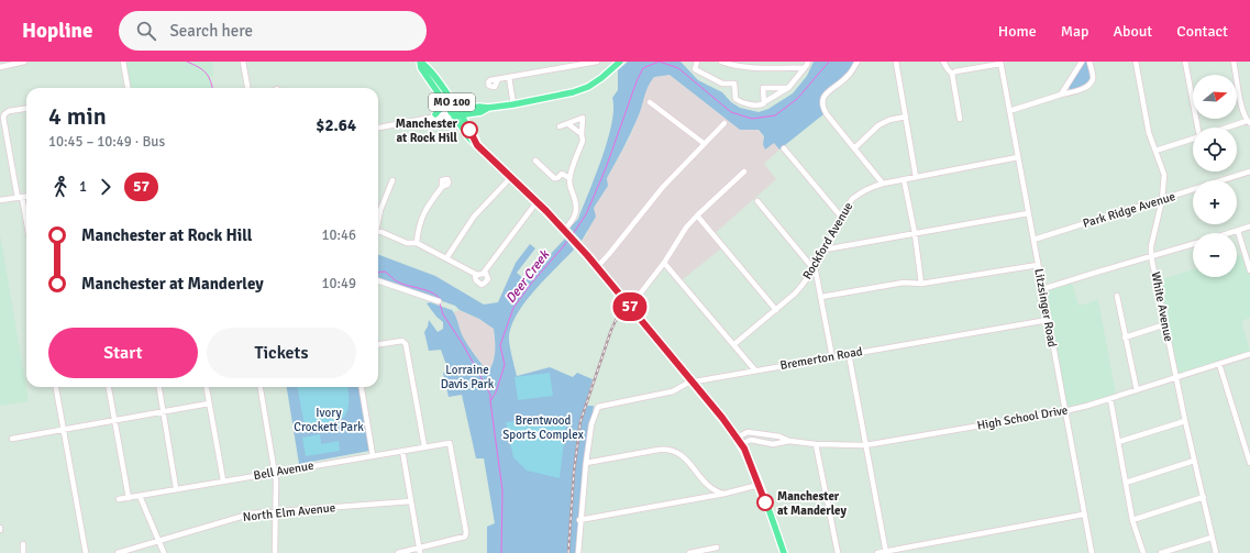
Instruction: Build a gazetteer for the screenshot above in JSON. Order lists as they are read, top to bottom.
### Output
{
  "streets": {
    "main road": ["MO 100"],
    "street": [
      "Park Ridge Avenue",
      "Rockford Avenue",
      "White Avenue",
      "Litzsinger Road",
      "Bremerton Road",
      "High School Drive",
      "Bell Avenue",
      "North Elm Avenue"
    ]
  },
  "crossings": [
    ["MO 100", "Bremerton Road"],
    ["MO 100", "High School Drive"],
    ["Park Ridge Avenue", "White Avenue"],
    ["Park Ridge Avenue", "Litzsinger Road"],
    ["Rockford Avenue", "Litzsinger Road"],
    ["White Avenue", "High School Drive"],
    ["Litzsinger Road", "Bremerton Road"],
    ["Litzsinger Road", "High School Drive"]
  ],
  "water": ["Deer Creek"],
  "parks": ["Lorraine Davis Park", "Ivory Crockett Park", "Brentwood Sports Complex"],
  "places": ["Manchester at Rock Hill", "Manchester at Manderley"],
  "lines": ["bus line 57"],
  "north": "right",
  "page": {
    "header": "Hopline",
    "search": "Search here",
    "nav": [
      "Home",
      "Map",
      "About",
      "Contact"
    ],
    "on_map": "57",
    "map_buttons": ["+", "−"],
    "heading": ["4 min", "10:45 – 10:49 · Bus", "$2.64"],
    "legs": ["1", "57"],
    "list": [
      {
        "name": "Manchester at Rock Hill",
        "value": "10:46"
      },
      {
        "name": "Manchester at Manderley",
        "value": "10:49"
      }
    ],
    "buttons": ["Start", "Tickets"]
  }
}
